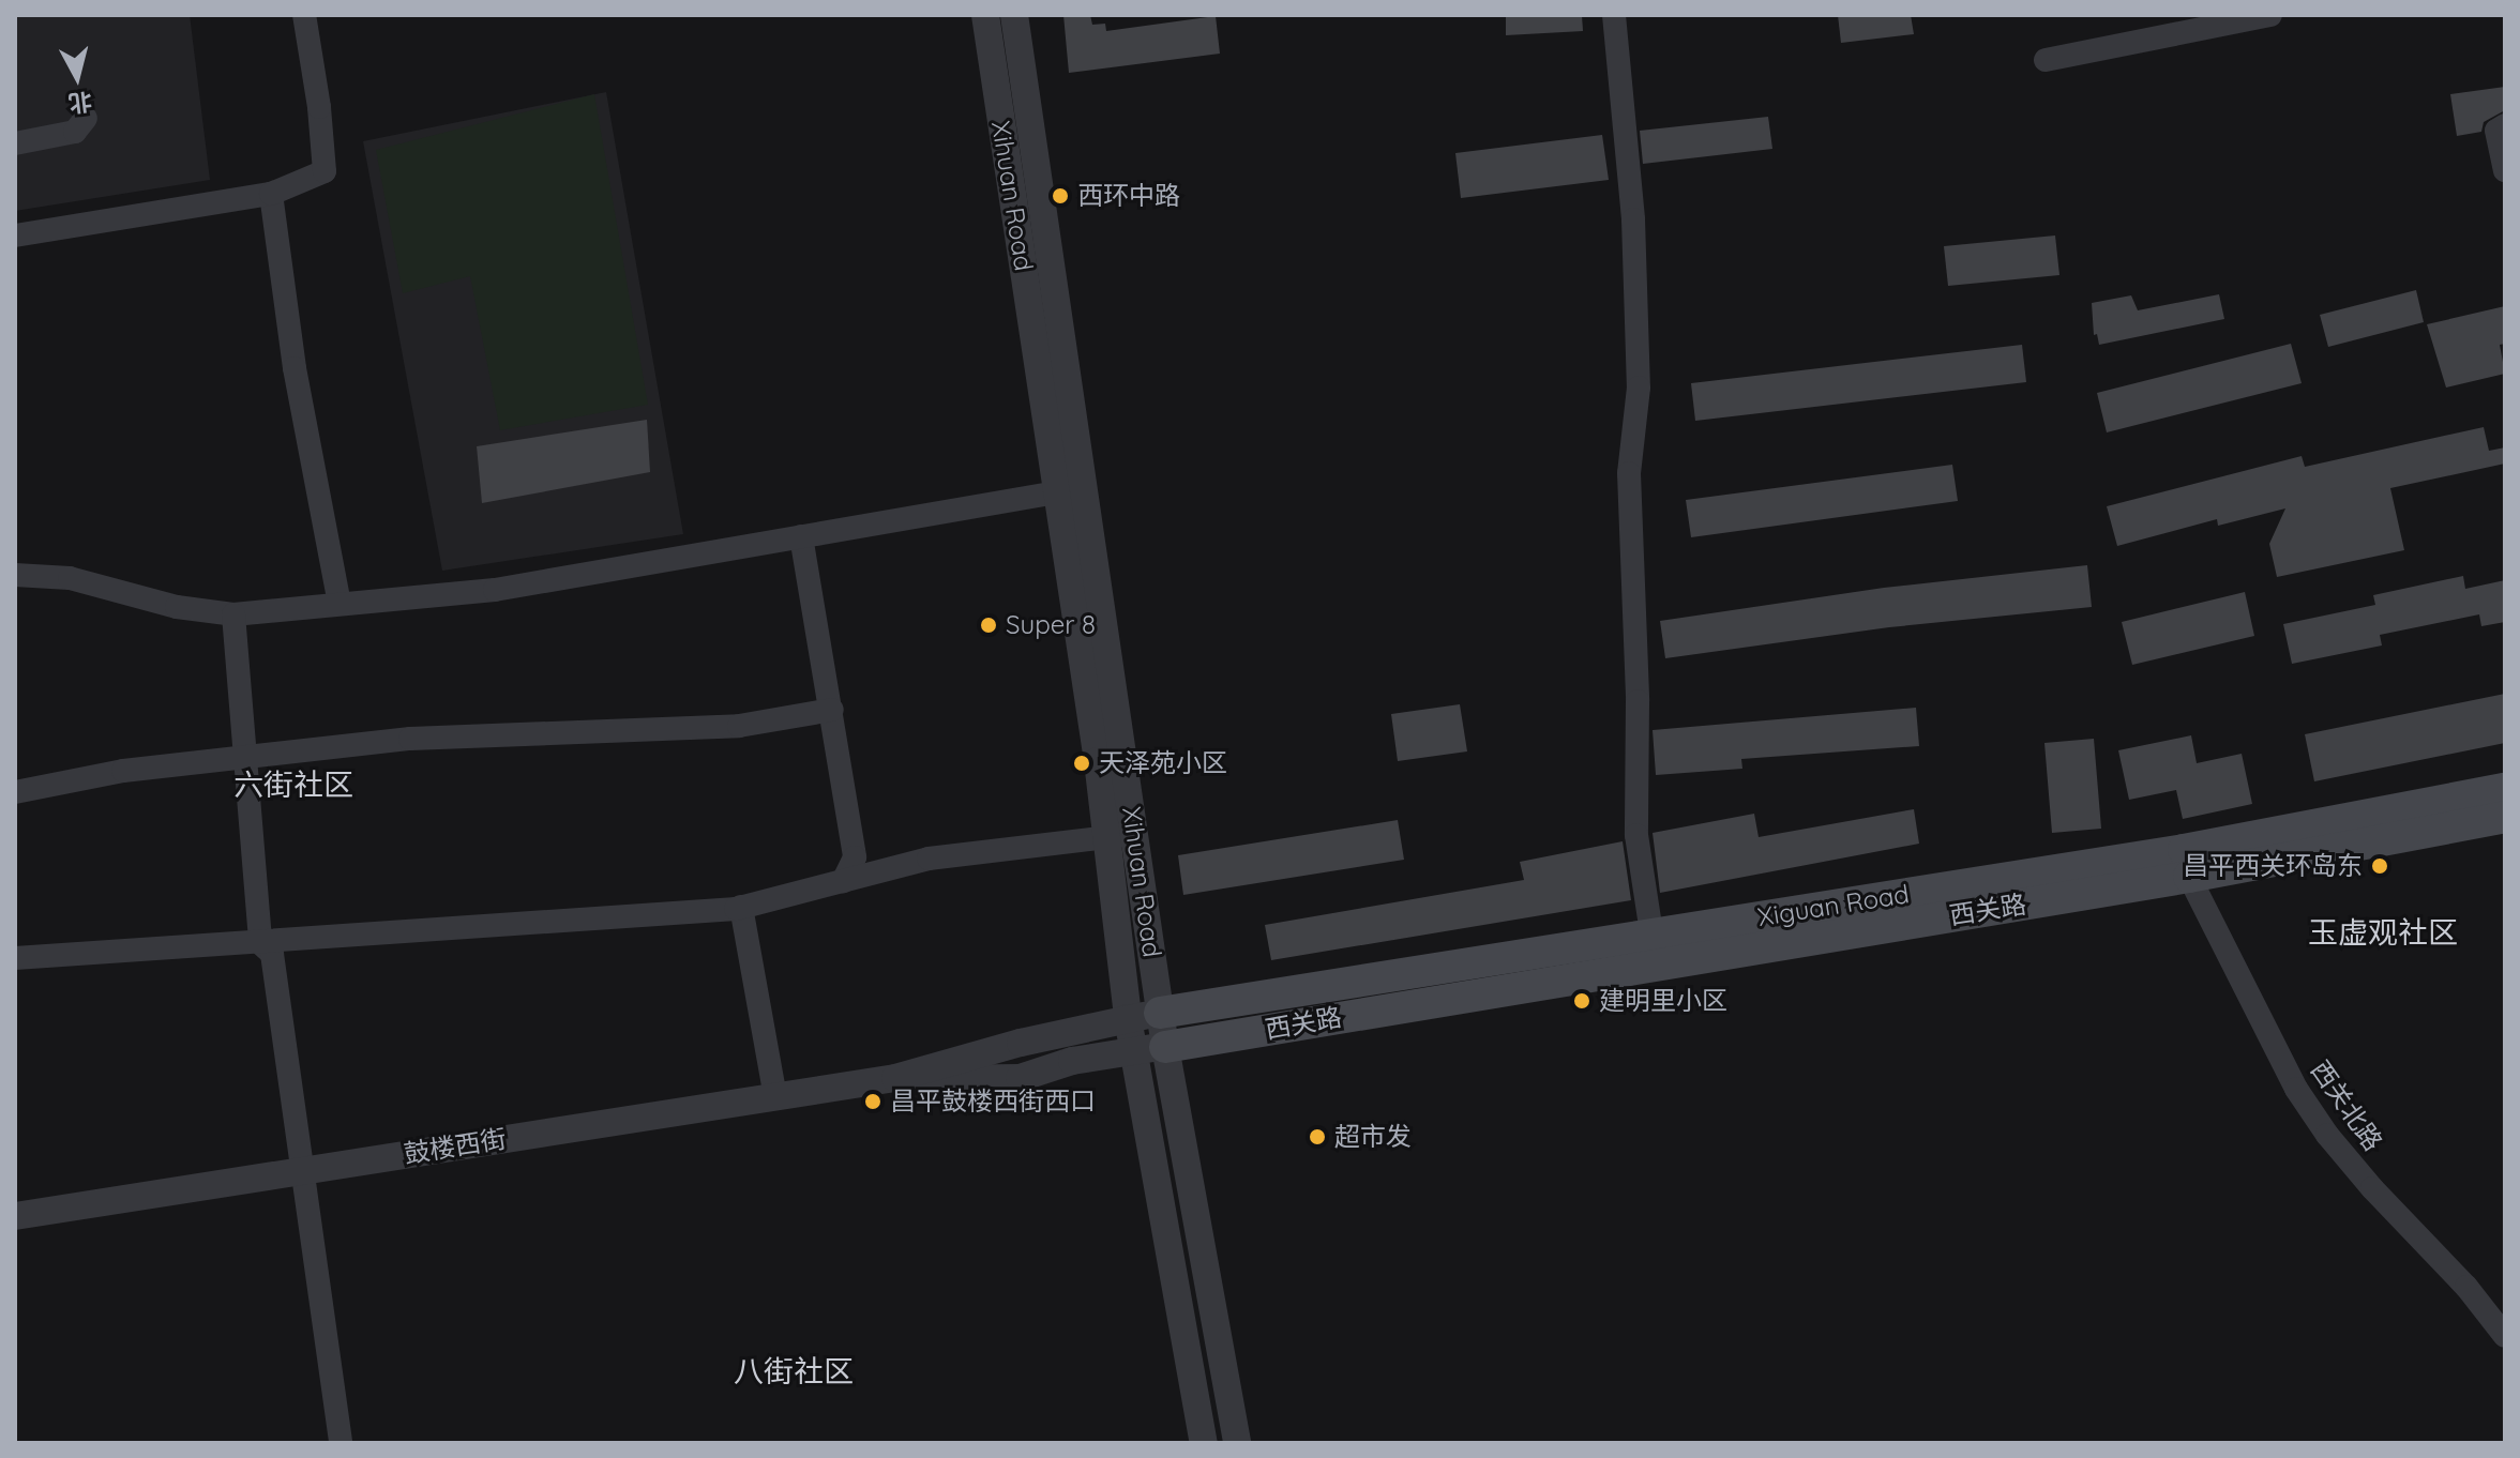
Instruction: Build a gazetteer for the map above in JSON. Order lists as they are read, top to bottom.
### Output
{
  "streets": {
    "main road": ["Xiguan Road", "西关路"],
    "street": ["Xihuan Road", "西关北路", "鼓楼西街"]
  },
  "crossings": [
    ["Xihuan Road", "Xiguan Road"],
    ["Xihuan Road", "西关路"],
    ["Xihuan Road", "鼓楼西街"],
    ["Xiguan Road", "鼓楼西街"],
    ["西关路", "西关北路"],
    ["西关路", "鼓楼西街"]
  ],
  "districts": ["六街社区", "玉虚观社区", "八街社区"],
  "places": [
    "西环中路",
    "Super 8",
    "天泽苑小区",
    "昌平西关环岛东",
    "建明里小区",
    "昌平鼓楼西街西口",
    "超市发"
  ],
  "north": "bottom"
}
